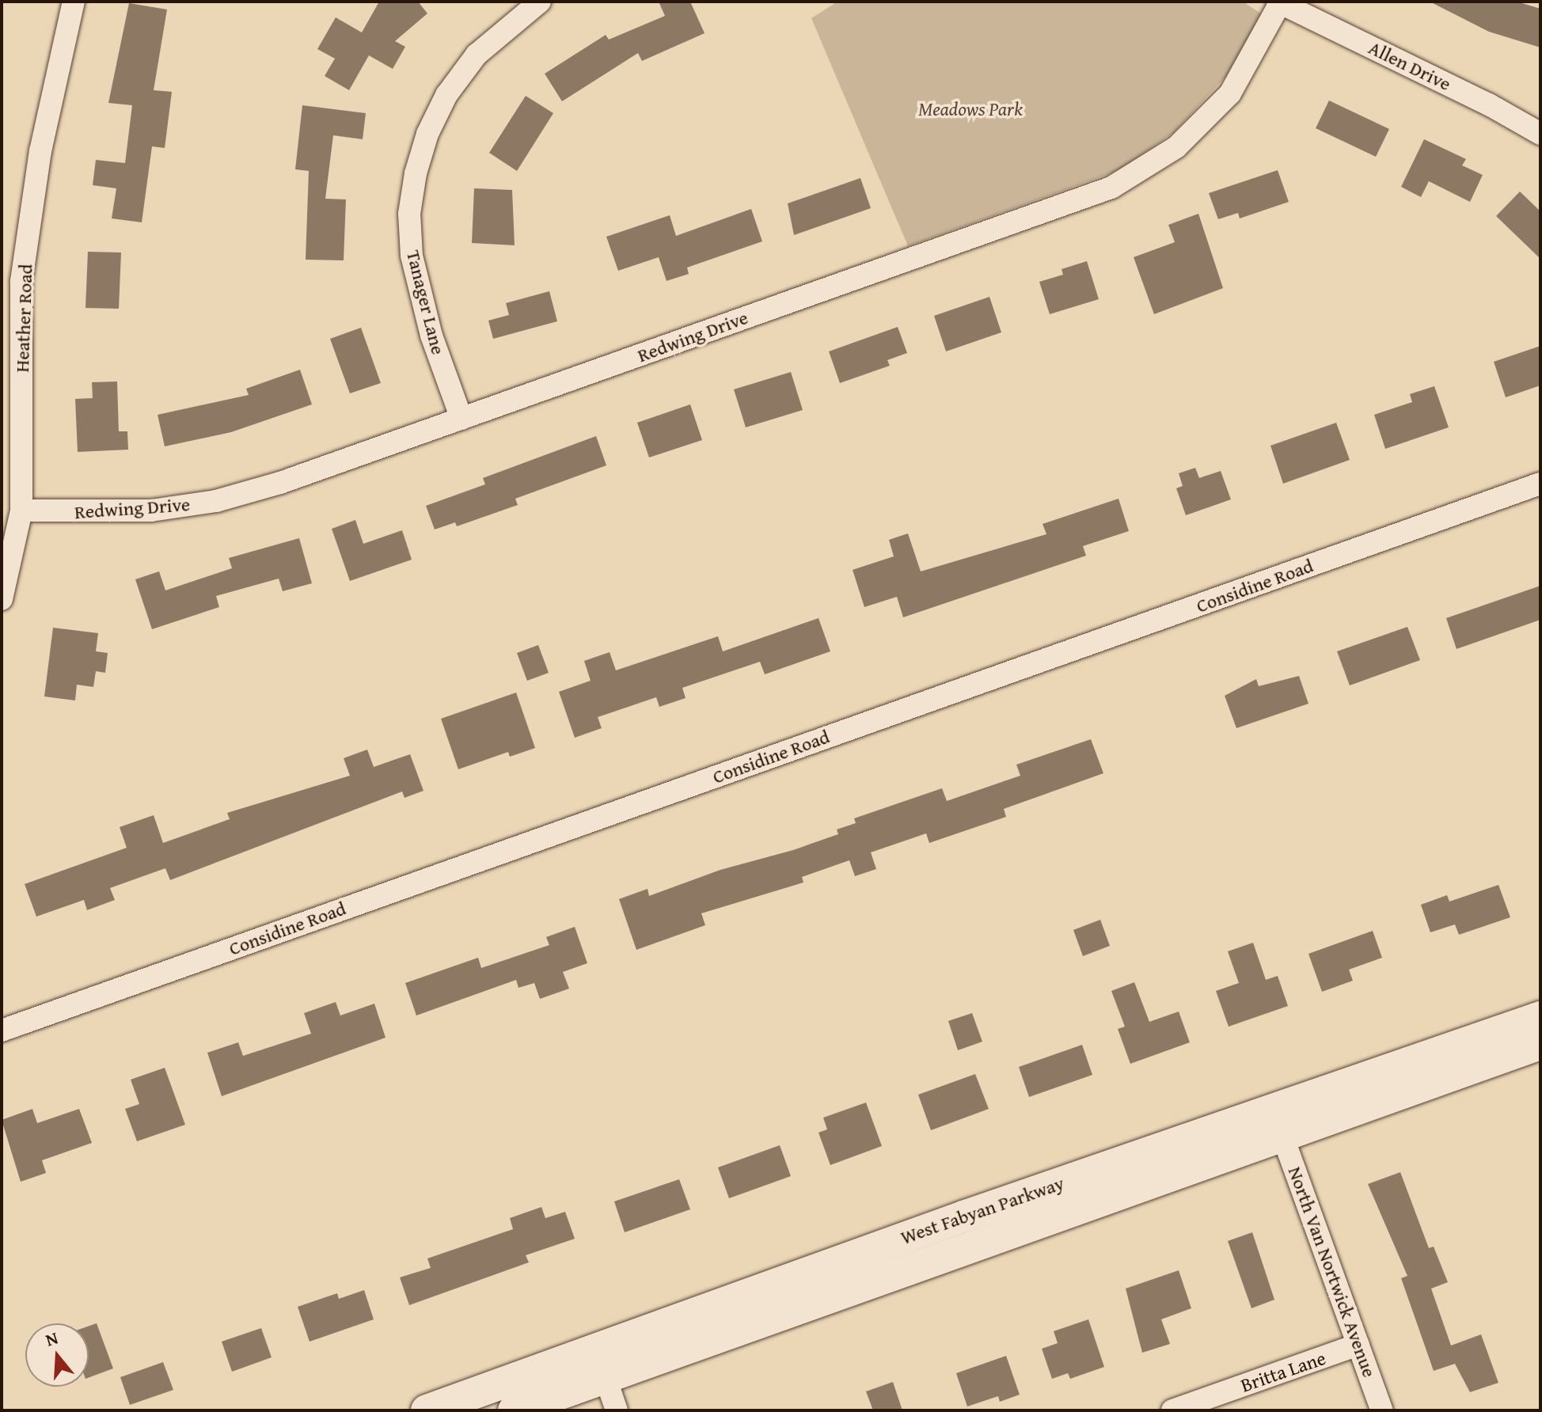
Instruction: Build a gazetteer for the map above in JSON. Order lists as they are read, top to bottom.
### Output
{
  "streets": {
    "main road": ["West Fabyan Parkway"],
    "street": [
      "Allen Drive",
      "Tanager Lane",
      "Heather Road",
      "Redwing Drive",
      "Considine Road",
      "North Van Nortwick Avenue",
      "Britta Lane"
    ]
  },
  "crossings": [
    ["Allen Drive", "Redwing Drive"],
    ["Tanager Lane", "Redwing Drive"],
    ["Heather Road", "Redwing Drive"],
    ["West Fabyan Parkway", "North Van Nortwick Avenue"],
    ["North Van Nortwick Avenue", "Britta Lane"]
  ],
  "parks": ["Meadows Park"],
  "north": "top"
}
